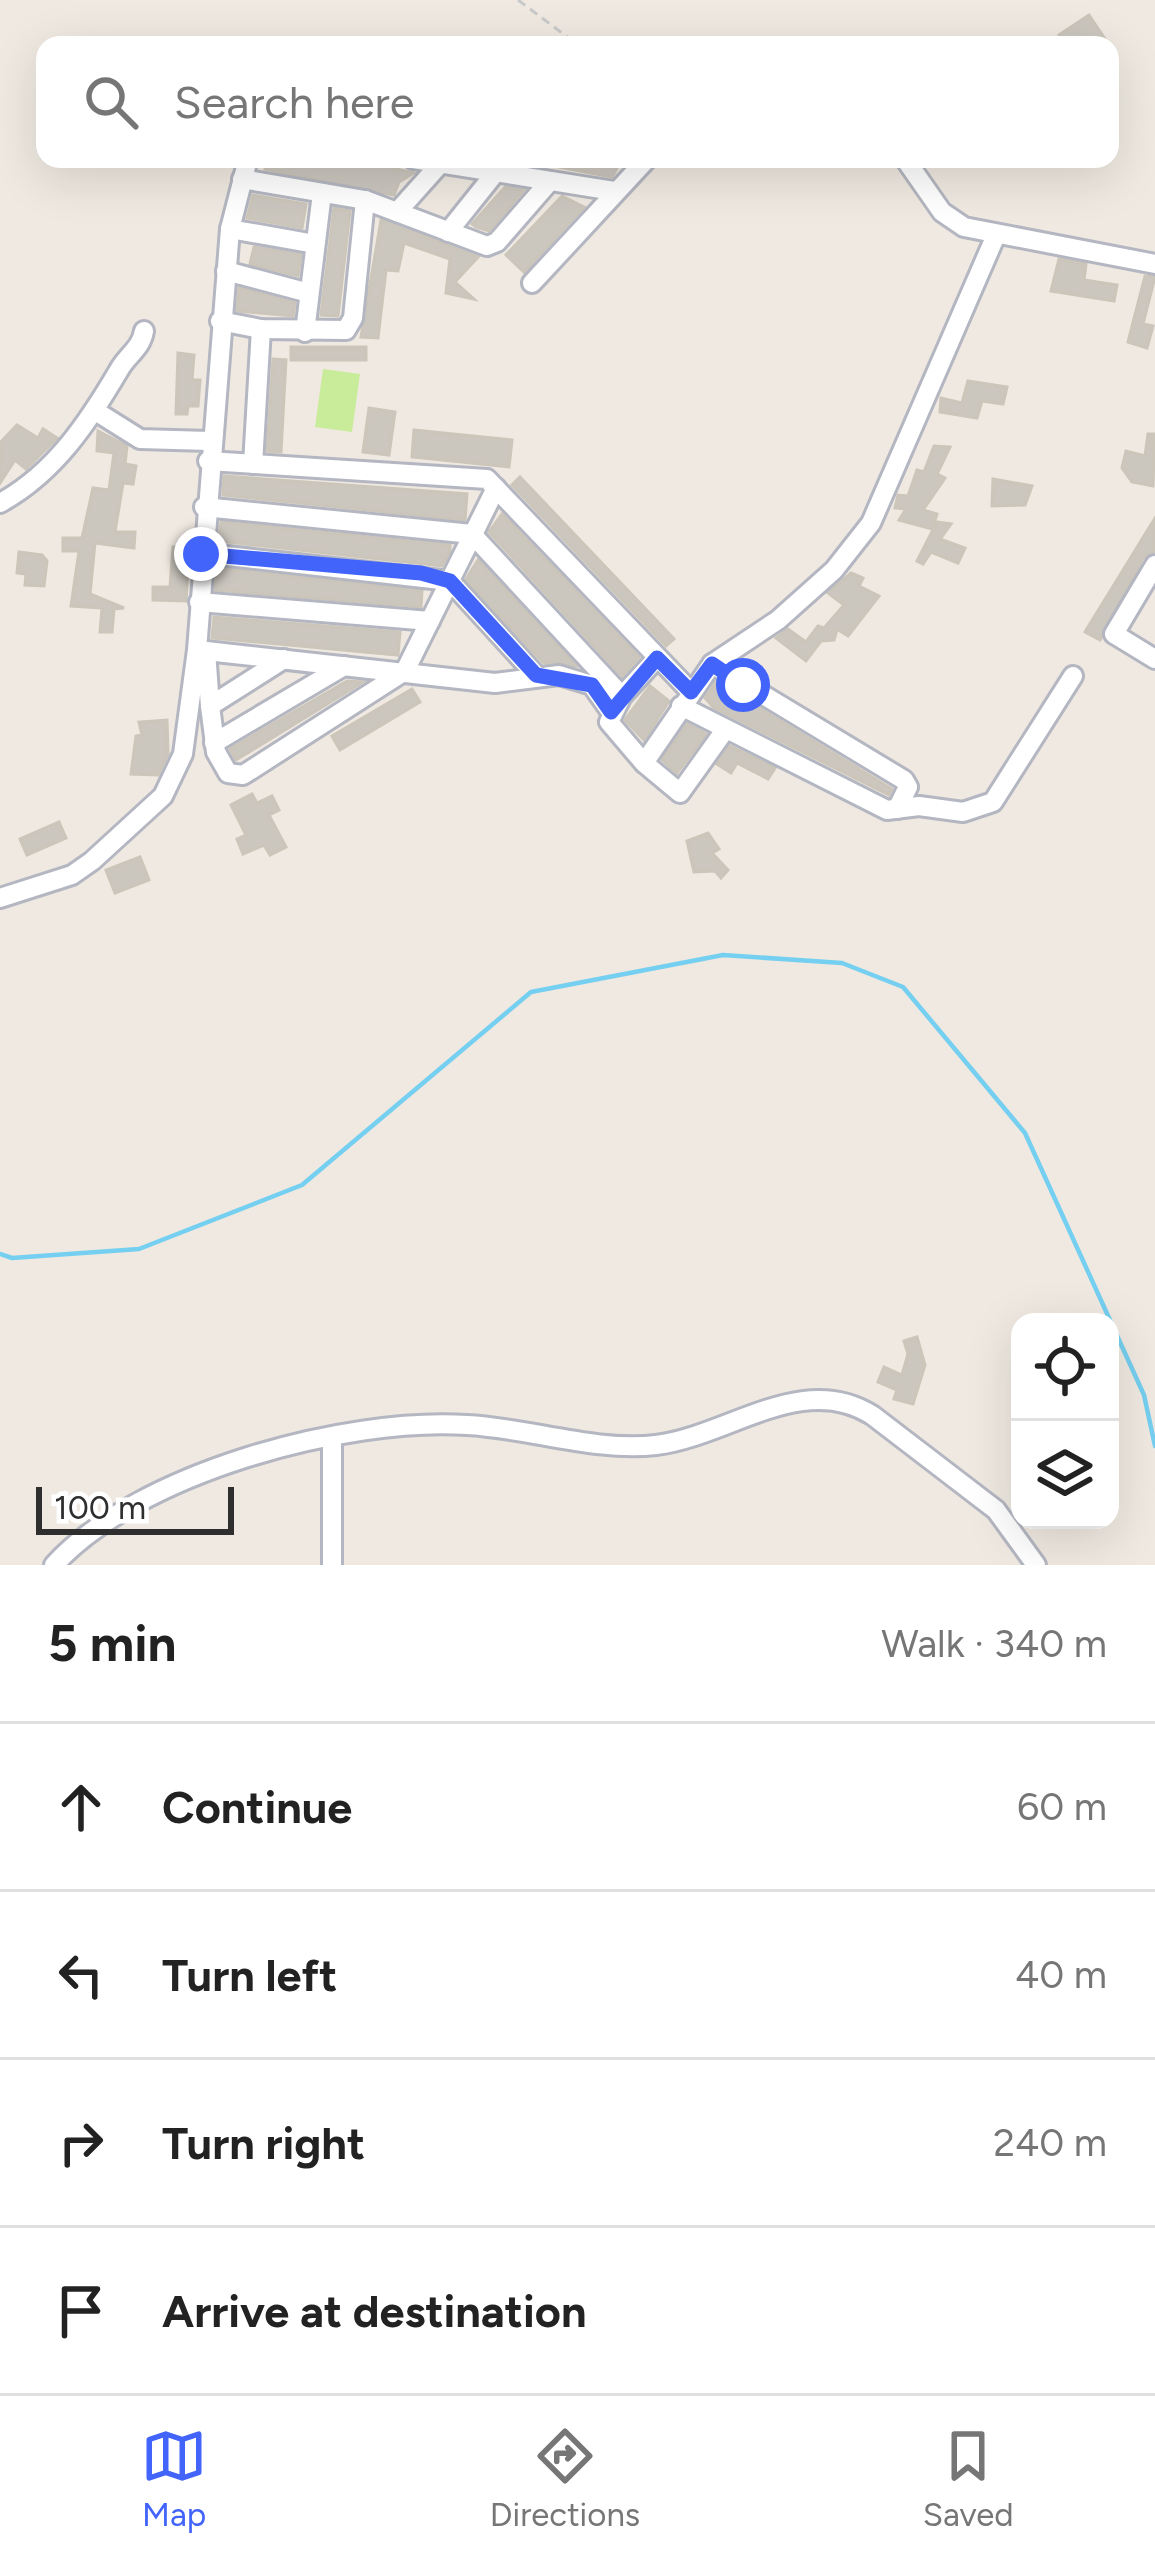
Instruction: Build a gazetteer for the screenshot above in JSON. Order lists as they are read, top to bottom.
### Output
{
  "scale_bar": "100 m",
  "page": {
    "search": "Search here",
    "scale": "100 m",
    "heading": ["5 min", "Walk · 340 m"],
    "list": [
      ["Continue", "60 m"],
      ["Turn left", "40 m"],
      ["Turn right", "240 m"],
      "Arrive at destination"
    ],
    "nav": ["Map", "Directions", "Saved"]
  }
}
